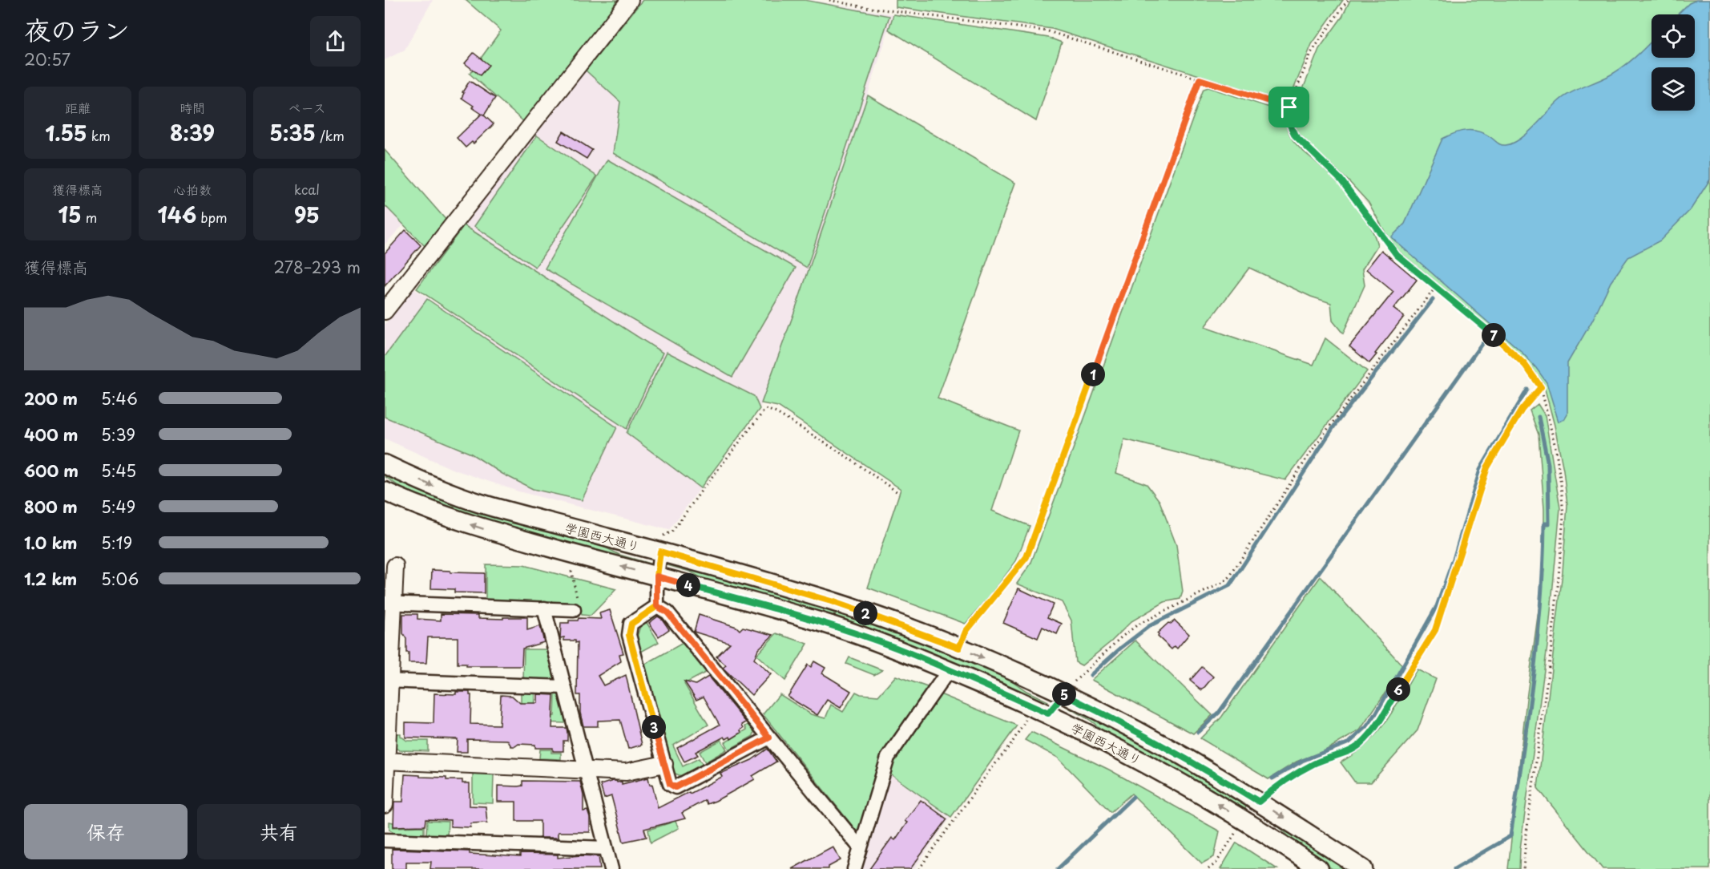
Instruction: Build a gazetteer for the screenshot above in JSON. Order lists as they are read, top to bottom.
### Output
{
  "streets": {
    "main road": ["学園西大通り"]
  },
  "page": {
    "heading": ["夜のラン", "20:57"],
    "stats": [
      ["距離", "1.55 km"],
      ["時間", "8:39"],
      ["ペース", "5:35 /km"],
      ["獲得標高", "15 m"],
      ["心拍数", "146 bpm"],
      ["kcal", "95"]
    ],
    "chart": ["獲得標高", "278–293 m"],
    "pins": [
      "7",
      "1",
      "4",
      "2",
      "6",
      "5",
      "3"
    ],
    "list": [
      {
        "name": "200 m",
        "note": "5:46"
      },
      {
        "name": "400 m",
        "note": "5:39"
      },
      {
        "name": "600 m",
        "note": "5:45"
      },
      {
        "name": "800 m",
        "note": "5:49"
      },
      {
        "name": "1.0 km",
        "note": "5:19"
      },
      {
        "name": "1.2 km",
        "note": "5:06"
      }
    ],
    "buttons": ["保存", "共有"]
  }
}
